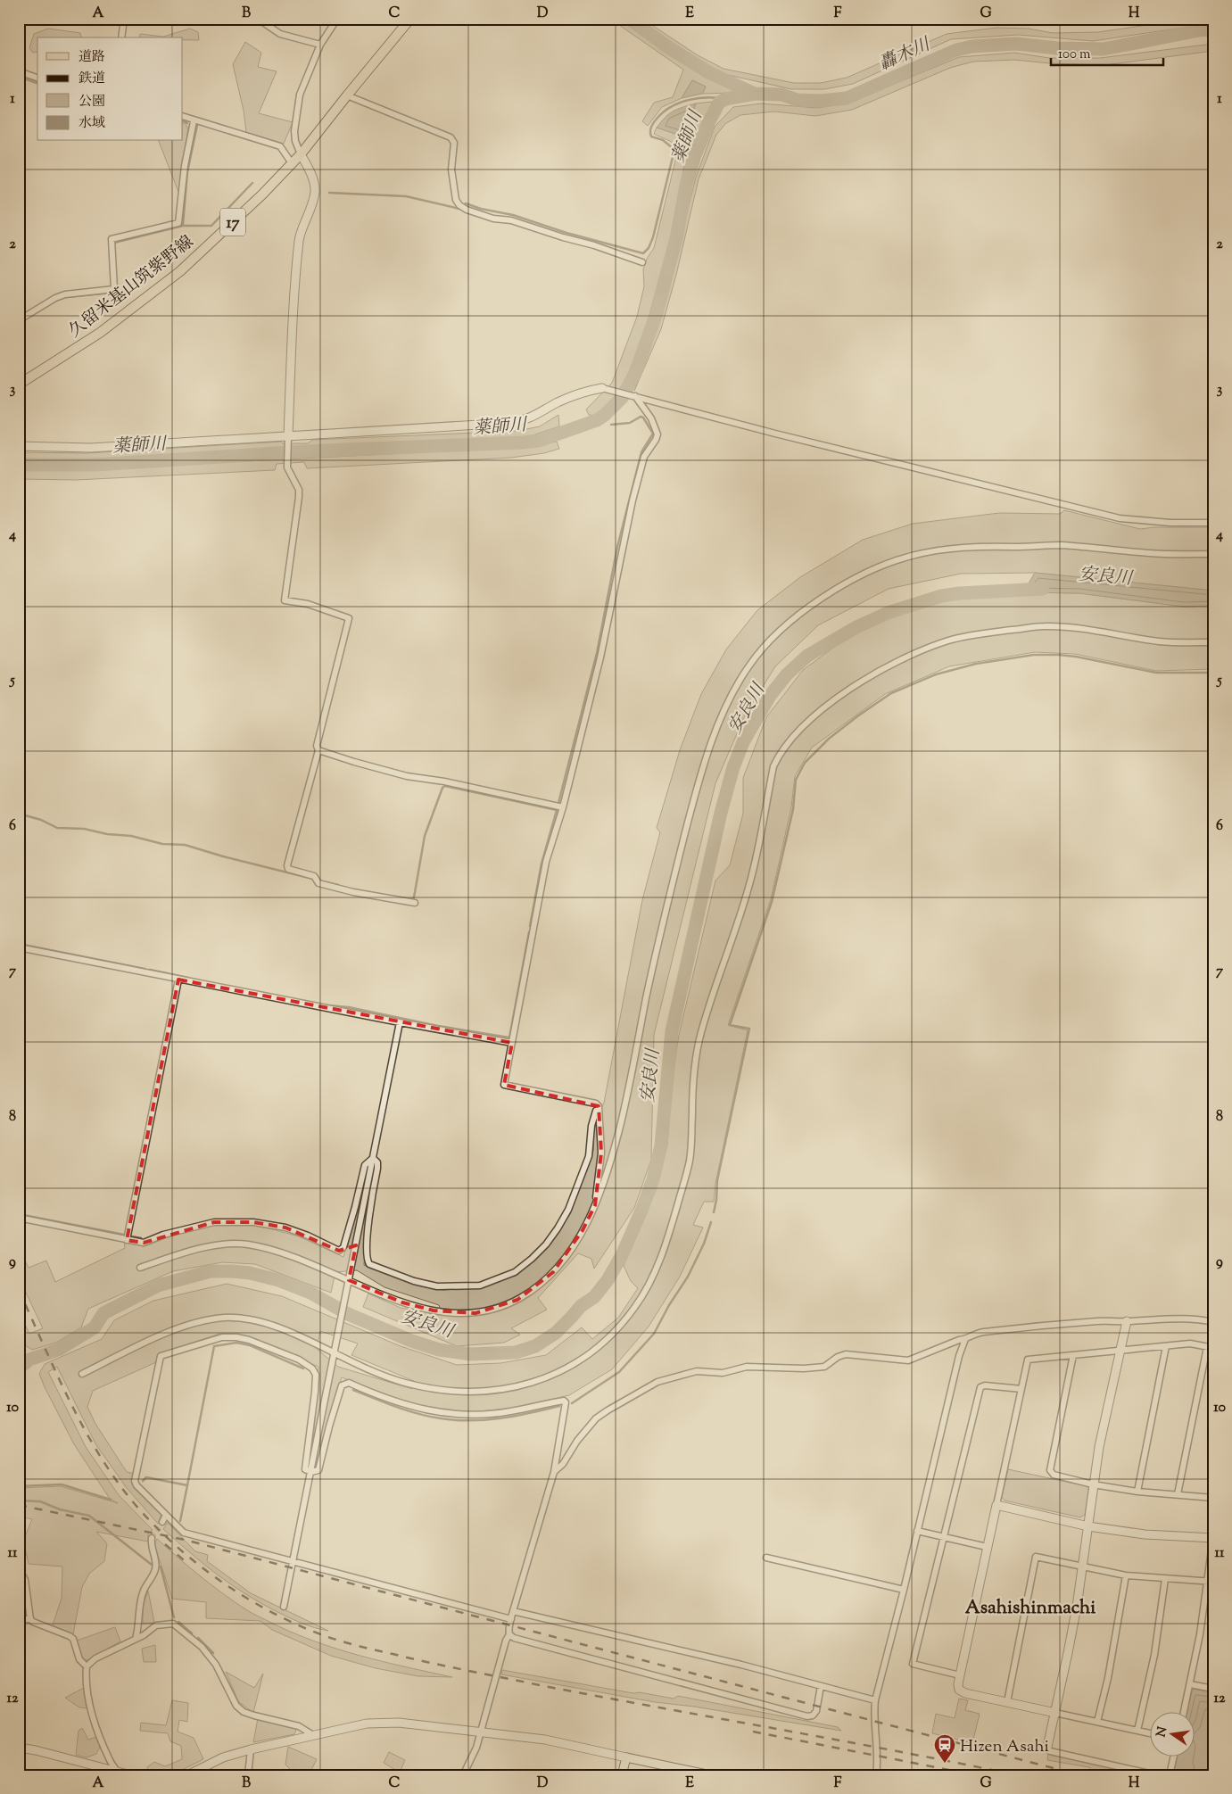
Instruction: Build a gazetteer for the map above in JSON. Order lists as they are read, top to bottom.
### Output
{
  "streets": {
    "main road": ["17", "久留米基山筑紫野線"]
  },
  "districts": ["Asahishinmachi"],
  "water": ["轟木川", "薬師川", "安良川"],
  "places": {
    "station": ["Hizen Asahi"]
  },
  "legend": [
    "道路",
    "鉄道",
    "公園",
    "水域"
  ],
  "scale_bar": "100 m",
  "north": "left",
  "grid": {
    "columns": [
      "A",
      "B",
      "C",
      "D",
      "E",
      "F",
      "G",
      "H"
    ],
    "rows": [
      "1",
      "2",
      "3",
      "4",
      "5",
      "6",
      "7",
      "8",
      "9",
      "10",
      "11",
      "12"
    ]
  }
}
